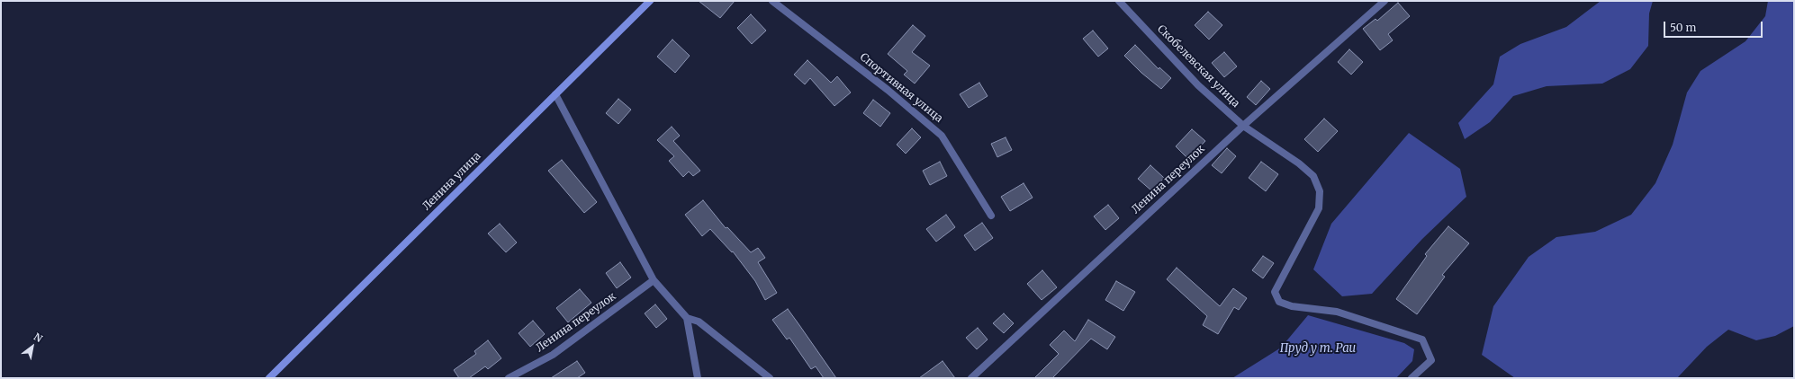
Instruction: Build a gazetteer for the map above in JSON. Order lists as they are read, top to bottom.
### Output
{
  "streets": {
    "street": [
      "Скобелевская улица",
      "Спортивная улица",
      "Ленина переулок",
      "Ленина улица"
    ]
  },
  "crossings": [
    ["Скобелевская улица", "Ленина переулок"]
  ],
  "water": ["Пруд у т. Раи"],
  "scale_bar": "50 m",
  "north": "top right"
}
